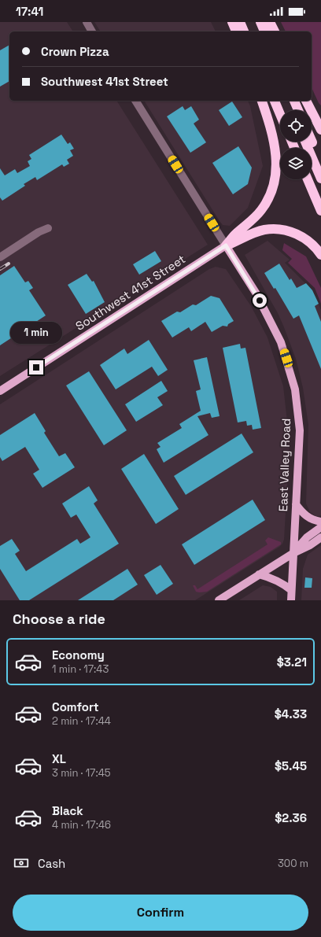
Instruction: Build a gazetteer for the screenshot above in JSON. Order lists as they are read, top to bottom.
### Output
{
  "streets": {
    "main road": ["Southwest 41st Street", "East Valley Road"]
  },
  "crossings": [
    ["Southwest 41st Street", "East Valley Road"]
  ],
  "page": {
    "status": "17:41",
    "banner": ["Crown Pizza", "Southwest 41st Street"],
    "bubble": "1 min",
    "heading": "Choose a ride",
    "list": [
      {
        "name": "Economy",
        "note": "1 min · 17:43",
        "value": "$3.21"
      },
      {
        "name": "Comfort",
        "note": "2 min · 17:44",
        "value": "$4.33"
      },
      {
        "name": "XL",
        "note": "3 min · 17:45",
        "value": "$5.45"
      },
      {
        "name": "Black",
        "note": "4 min · 17:46",
        "value": "$2.36"
      }
    ],
    "pay": ["Cash", "300 m"],
    "buttons": "Confirm"
  }
}
